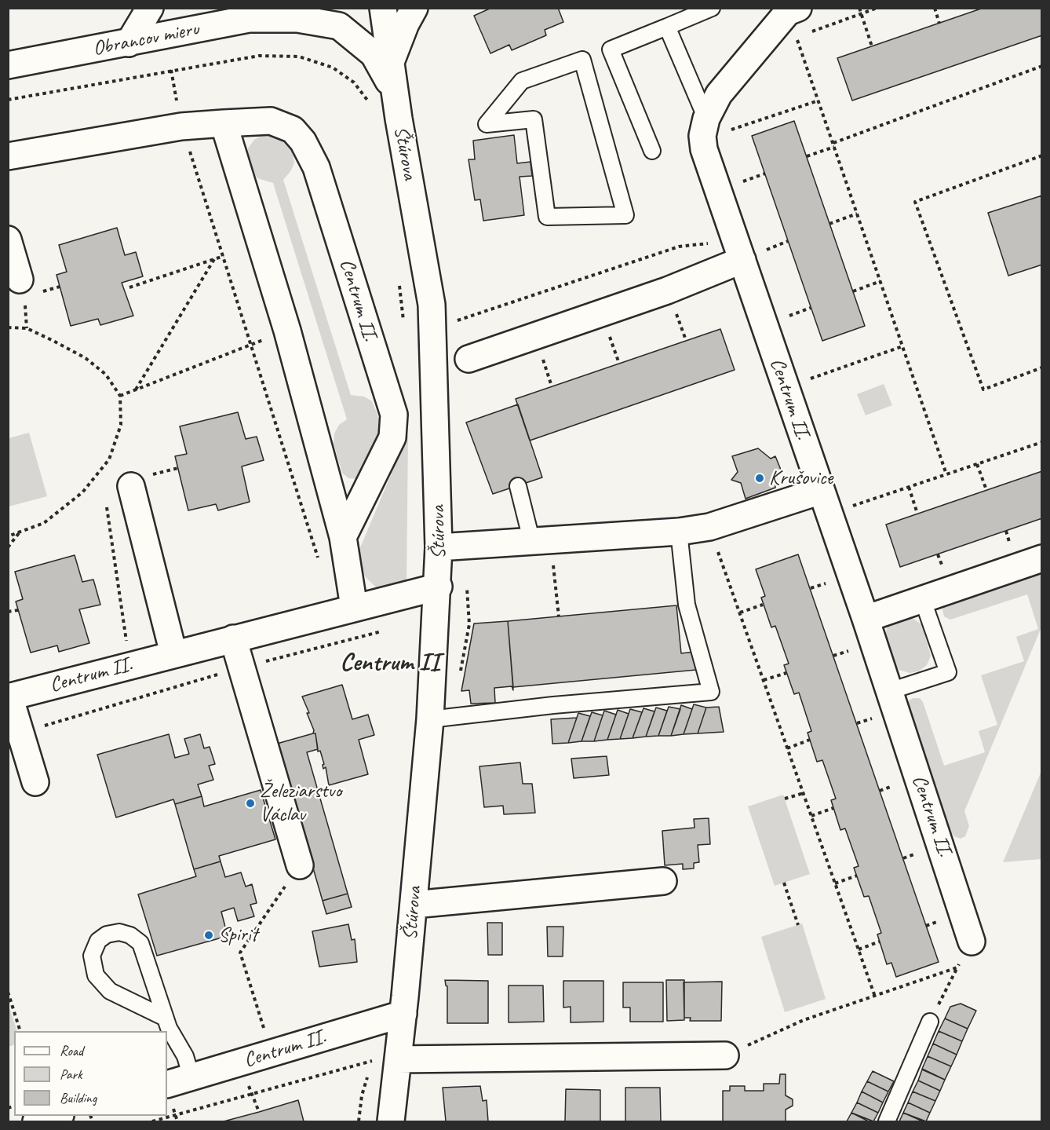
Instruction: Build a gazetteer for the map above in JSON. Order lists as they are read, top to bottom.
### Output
{
  "streets": {
    "street": ["Obrancov mieru", "Štúrova", "Centrum II."]
  },
  "crossings": [
    ["Štúrova", "Centrum II."]
  ],
  "districts": ["Centrum II"],
  "places": ["Krušovice", "Železiarstvo Václav", "Spirit"],
  "legend": ["Road", "Park", "Building"]
}
